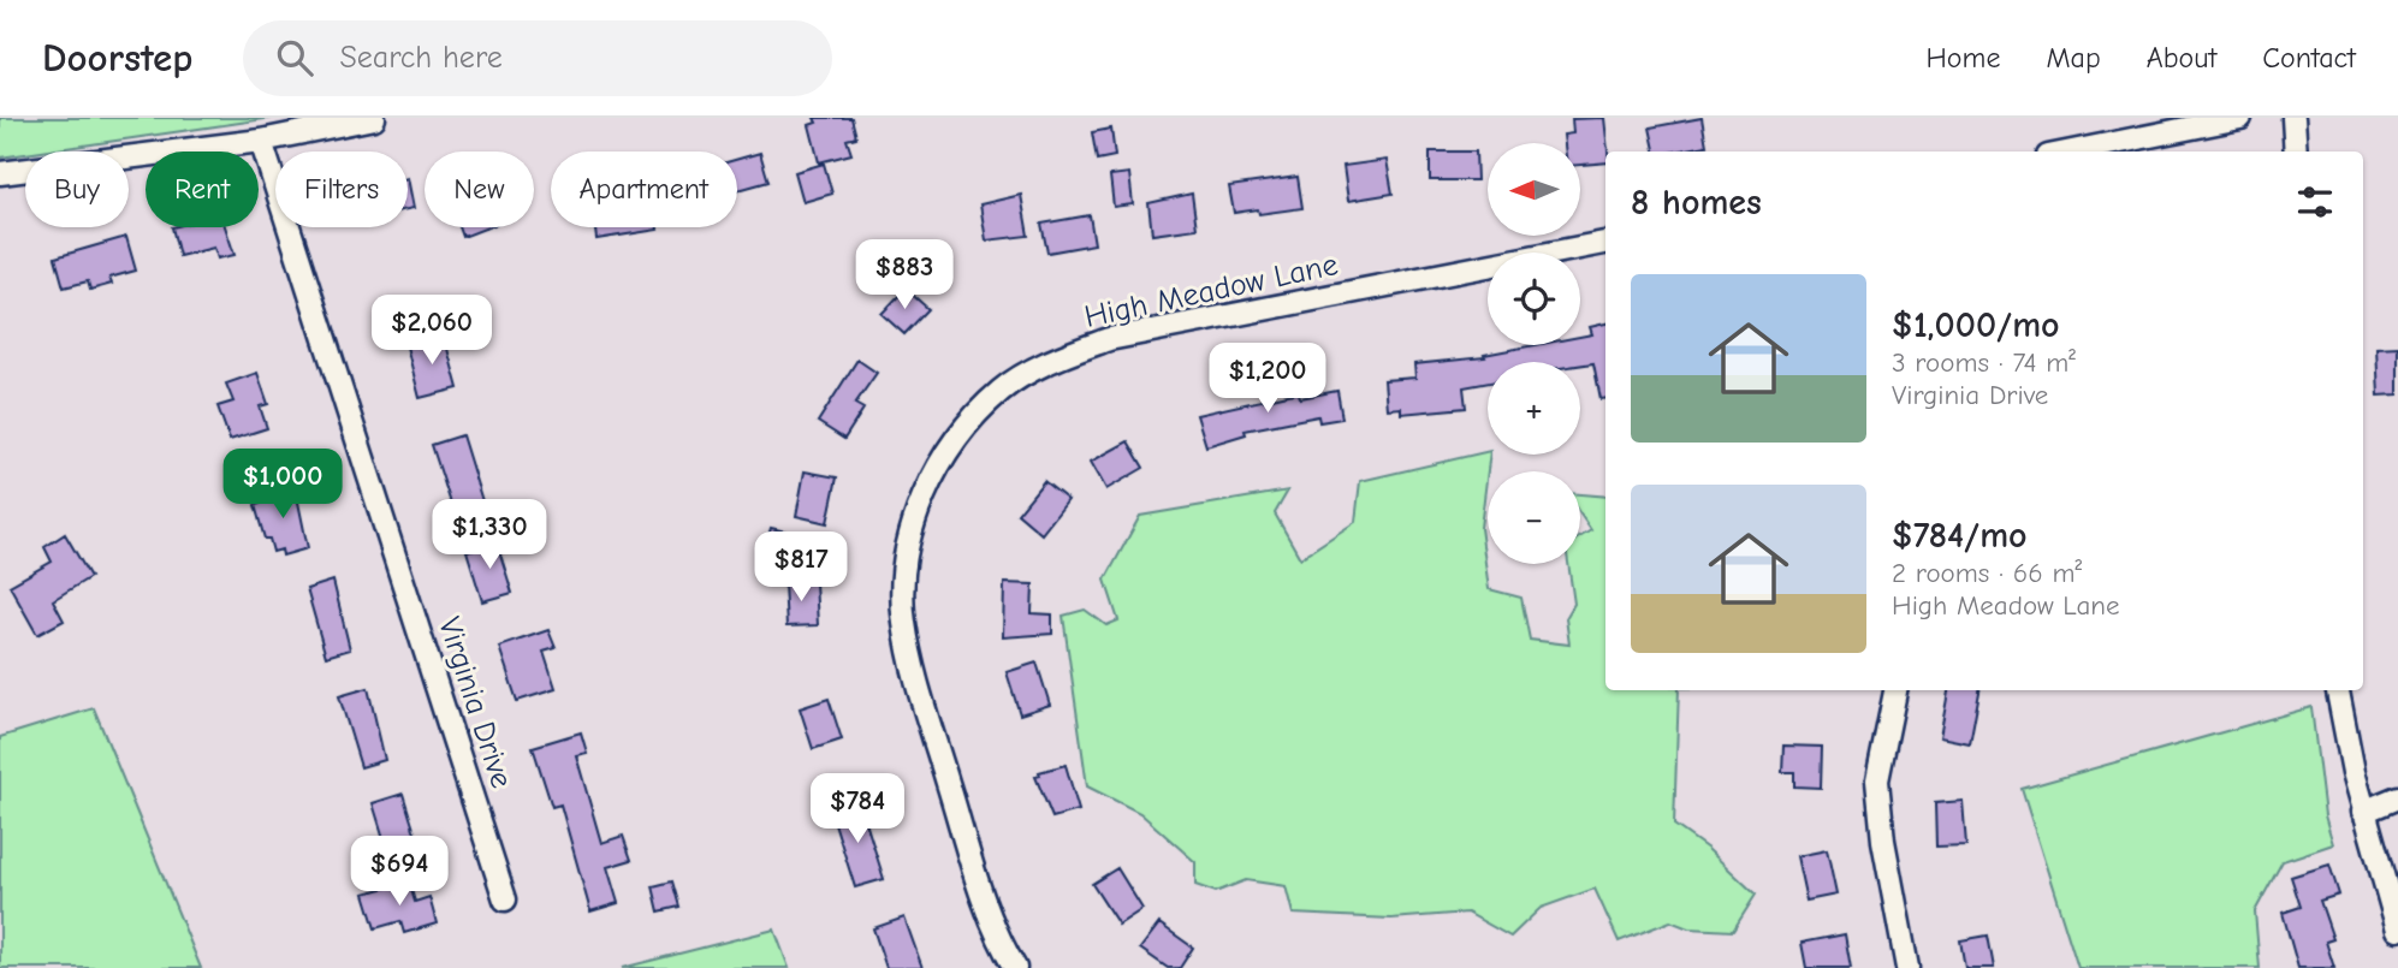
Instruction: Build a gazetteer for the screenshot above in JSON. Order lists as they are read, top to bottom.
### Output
{
  "streets": {
    "street": ["High Meadow Lane", "Virginia Drive"]
  },
  "north": "left",
  "page": {
    "header": "Doorstep",
    "search": "Search here",
    "nav": [
      "Home",
      "Map",
      "About",
      "Contact"
    ],
    "map_buttons": ["+", "−"],
    "chip": [
      "Buy",
      "Rent",
      "Filters",
      "New",
      "Apartment"
    ],
    "heading": "8 homes",
    "price": [
      "$883",
      "$2,060",
      "$1,200",
      "$1,000",
      "$1,330",
      "$817",
      "$784",
      "$694"
    ],
    "list": [
      {
        "name": "$1,000/mo",
        "note": "3 rooms · 74 m² · Virginia Drive"
      },
      {
        "name": "$784/mo",
        "note": "2 rooms · 66 m² · High Meadow Lane"
      }
    ]
  }
}
